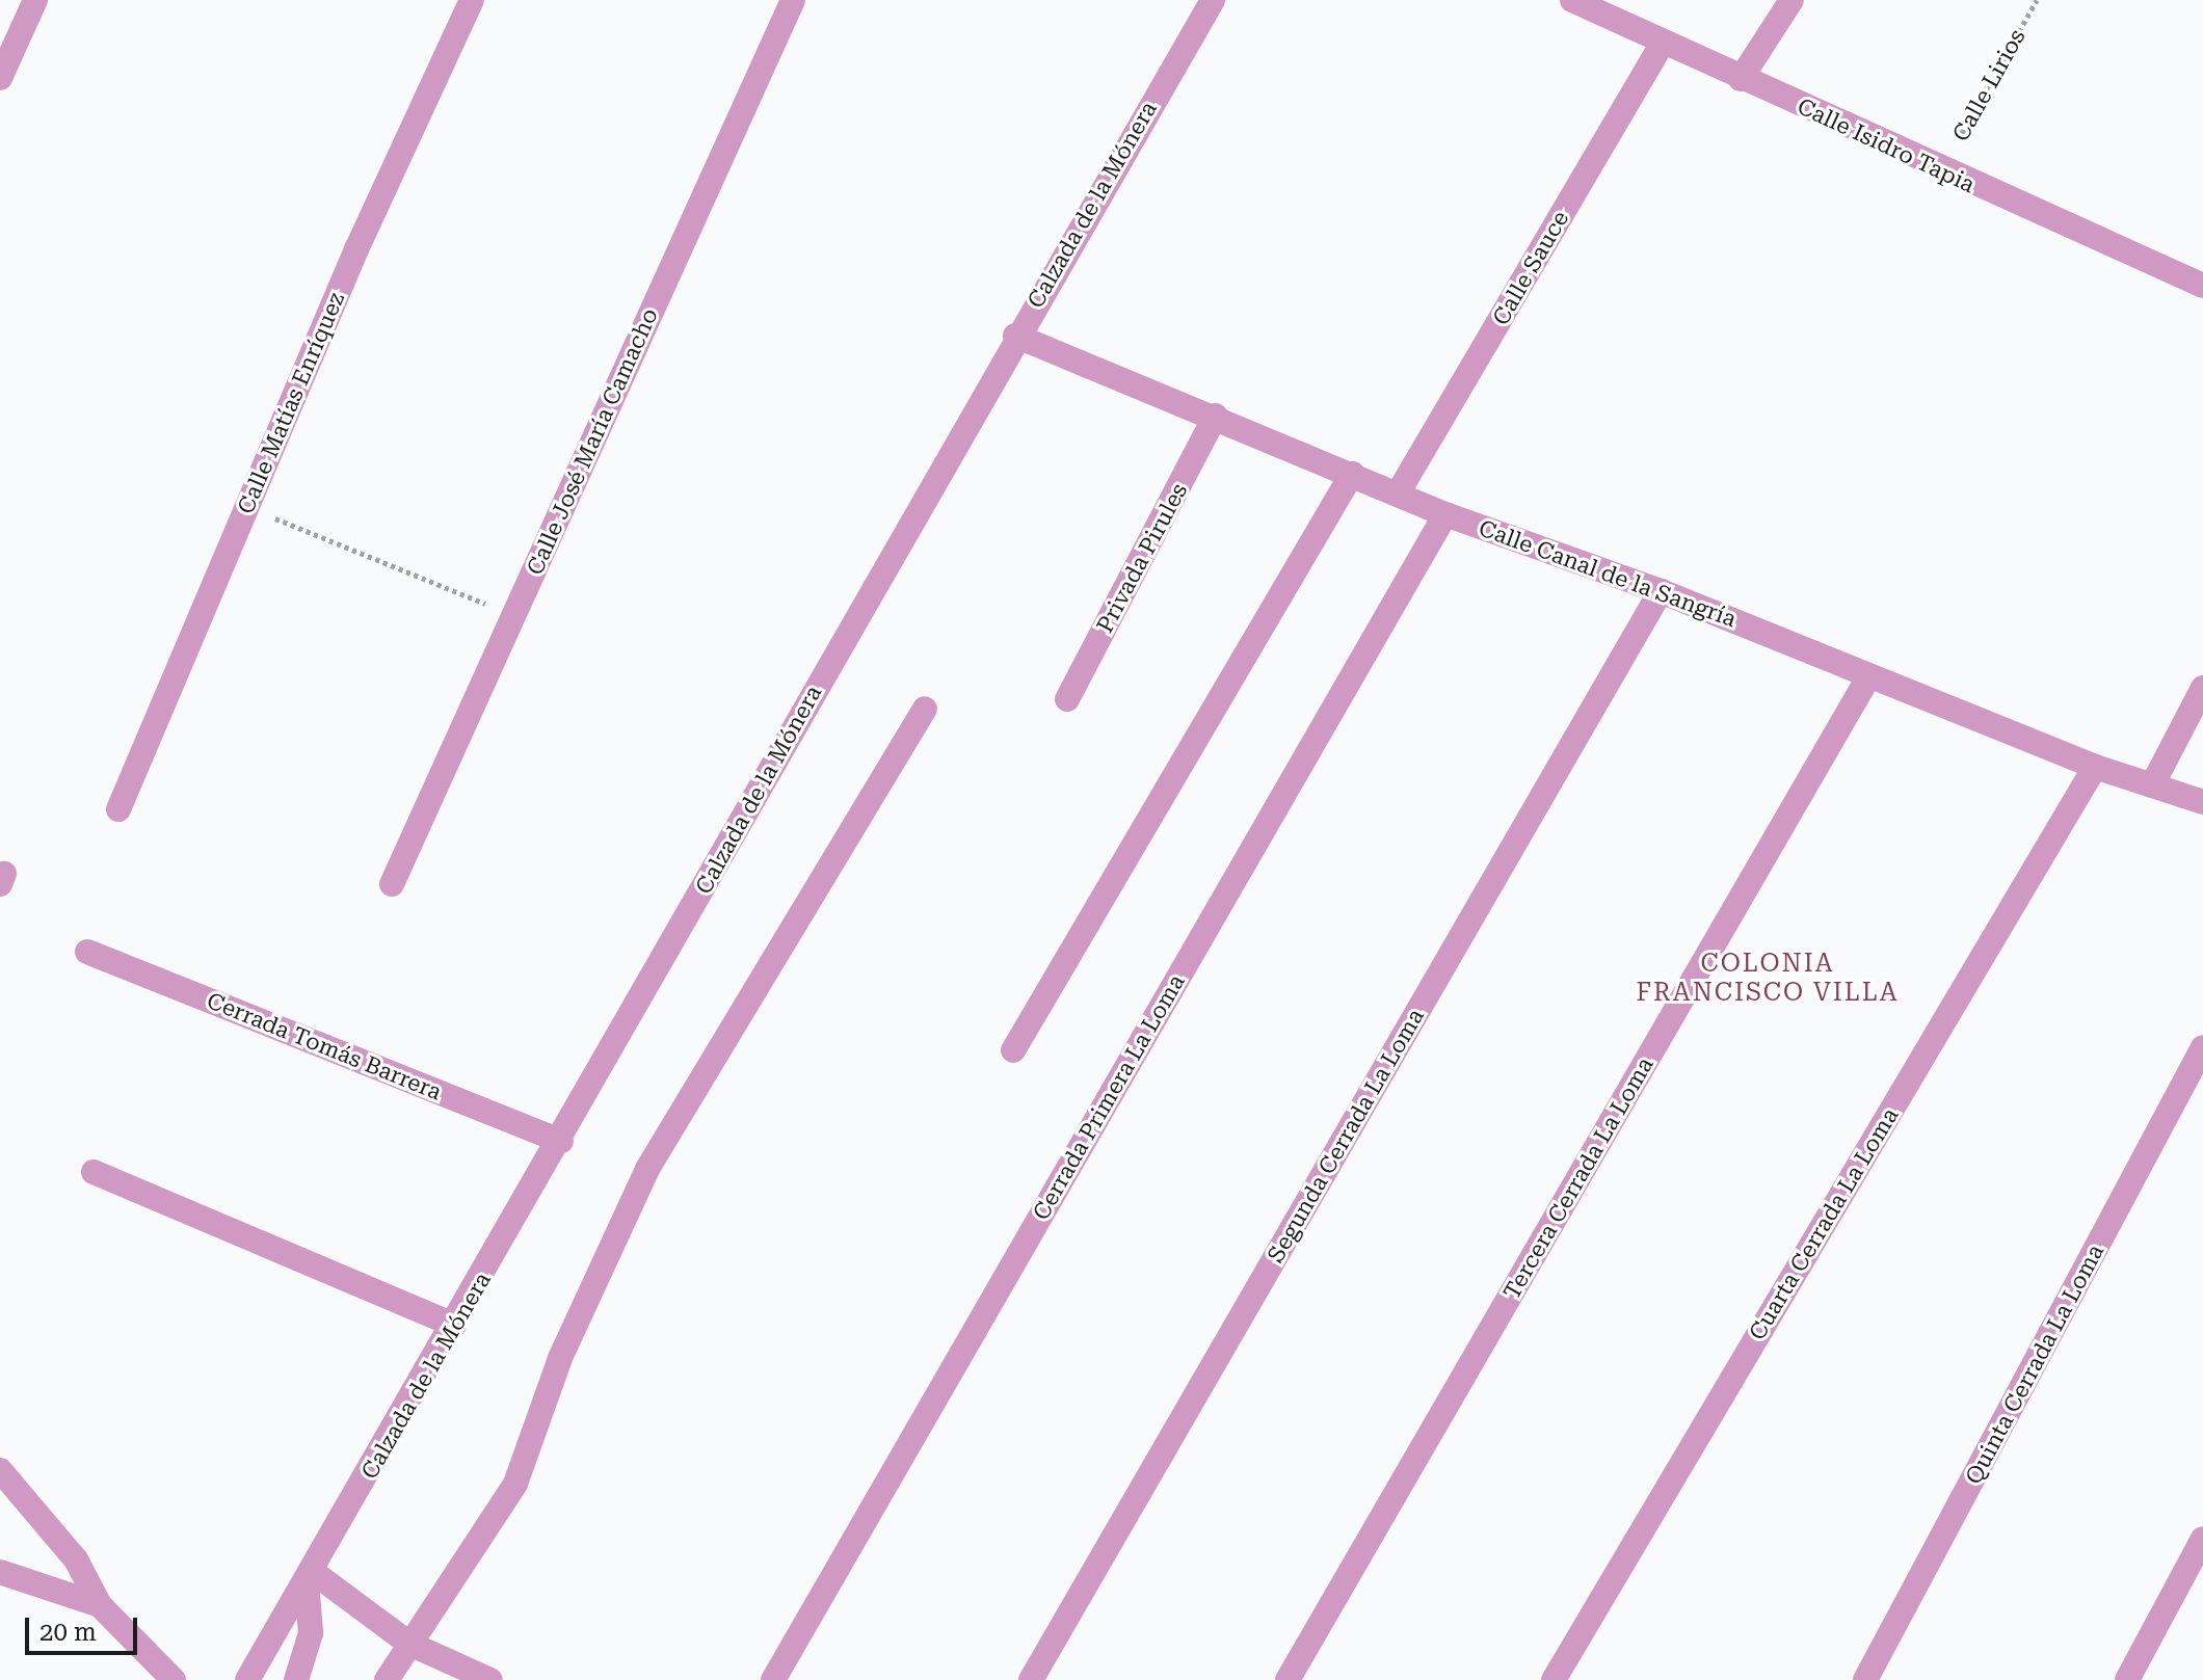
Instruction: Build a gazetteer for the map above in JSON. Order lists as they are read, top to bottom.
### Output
{
  "streets": {
    "street": [
      "Calle Isidro Tapia",
      "Calzada de la Mónera",
      "Calle Sauce",
      "Calle Matías Enríquez",
      "Calle José María Camacho",
      "Privada Pirules",
      "Calle Canal de la Sangría",
      "Cerrada Tomás Barrera",
      "Cerrada Primera La Loma",
      "Segunda Cerrada La Loma",
      "Tercera Cerrada La Loma",
      "Cuarta Cerrada La Loma",
      "Quinta Cerrada La Loma"
    ],
    "path": ["Calle Lirios"]
  },
  "crossings": [
    ["Calle Lirios", "Calle Isidro Tapia"],
    ["Calle Isidro Tapia", "Calle Sauce"],
    ["Calzada de la Mónera", "Calle Canal de la Sangría"],
    ["Calzada de la Mónera", "Cerrada Tomás Barrera"],
    ["Calle Sauce", "Calle Canal de la Sangría"],
    ["Privada Pirules", "Calle Canal de la Sangría"],
    ["Calle Canal de la Sangría", "Cerrada Primera La Loma"],
    ["Calle Canal de la Sangría", "Segunda Cerrada La Loma"],
    ["Calle Canal de la Sangría", "Tercera Cerrada La Loma"],
    ["Calle Canal de la Sangría", "Cuarta Cerrada La Loma"]
  ],
  "districts": ["COLONIA FRANCISCO VILLA"],
  "scale_bar": "20 m"
}
